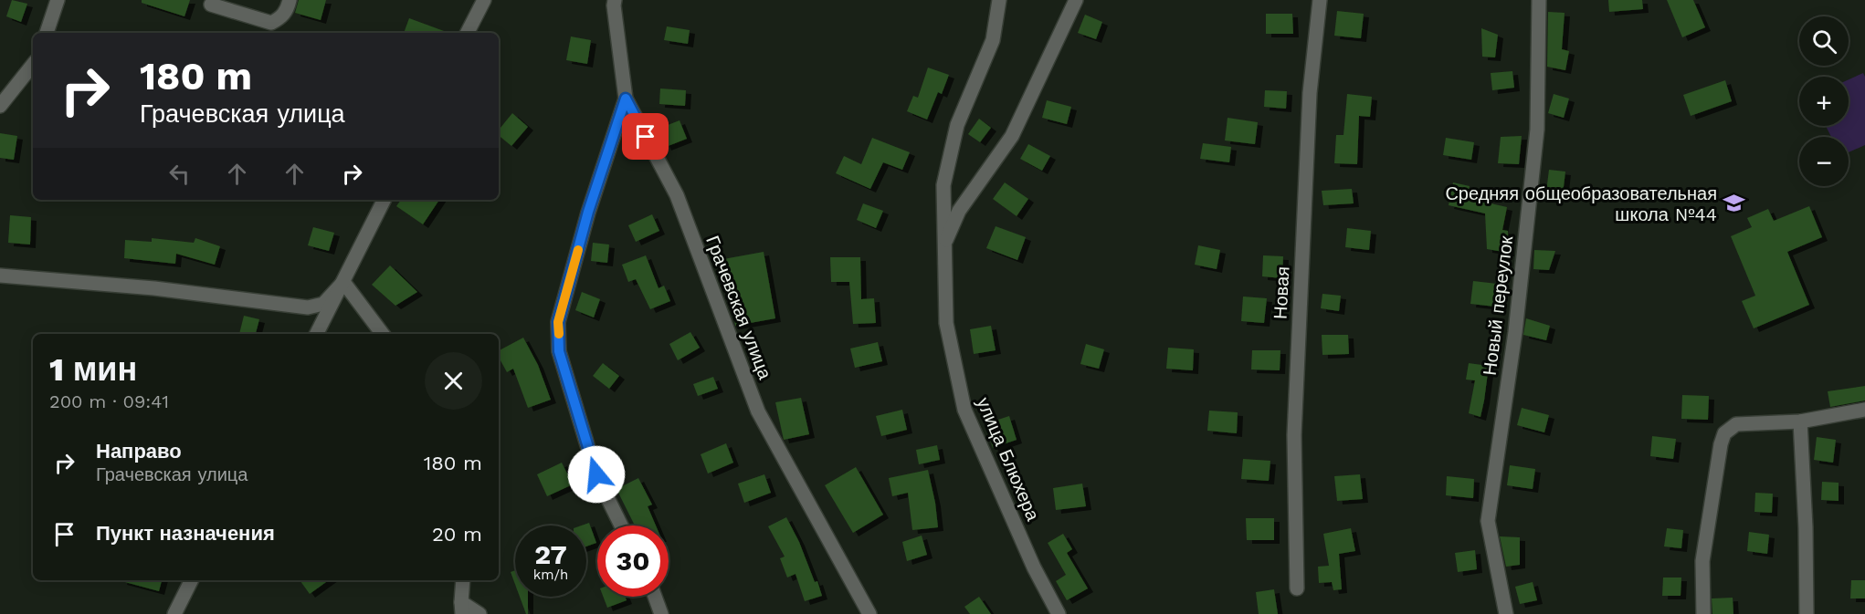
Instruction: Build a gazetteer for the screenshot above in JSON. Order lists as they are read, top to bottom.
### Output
{
  "streets": {
    "street": [
      "Новая",
      "Новый переулок",
      "Грачевская улица",
      "улица Блюхера"
    ]
  },
  "places": {
    "school or university": ["Средняя общеобразовательная школа №44"]
  },
  "page": {
    "map_buttons": ["+", "−"],
    "turn": ["180 m", "Грачевская улица"],
    "heading": ["1 мин", "200 m · 09:41"],
    "list": [
      {
        "name": "Направо",
        "note": "Грачевская улица",
        "value": "180 m"
      },
      {
        "name": "Пункт назначения",
        "value": "20 m"
      }
    ],
    "speed": "27 km/h",
    "limit": "30"
  }
}
